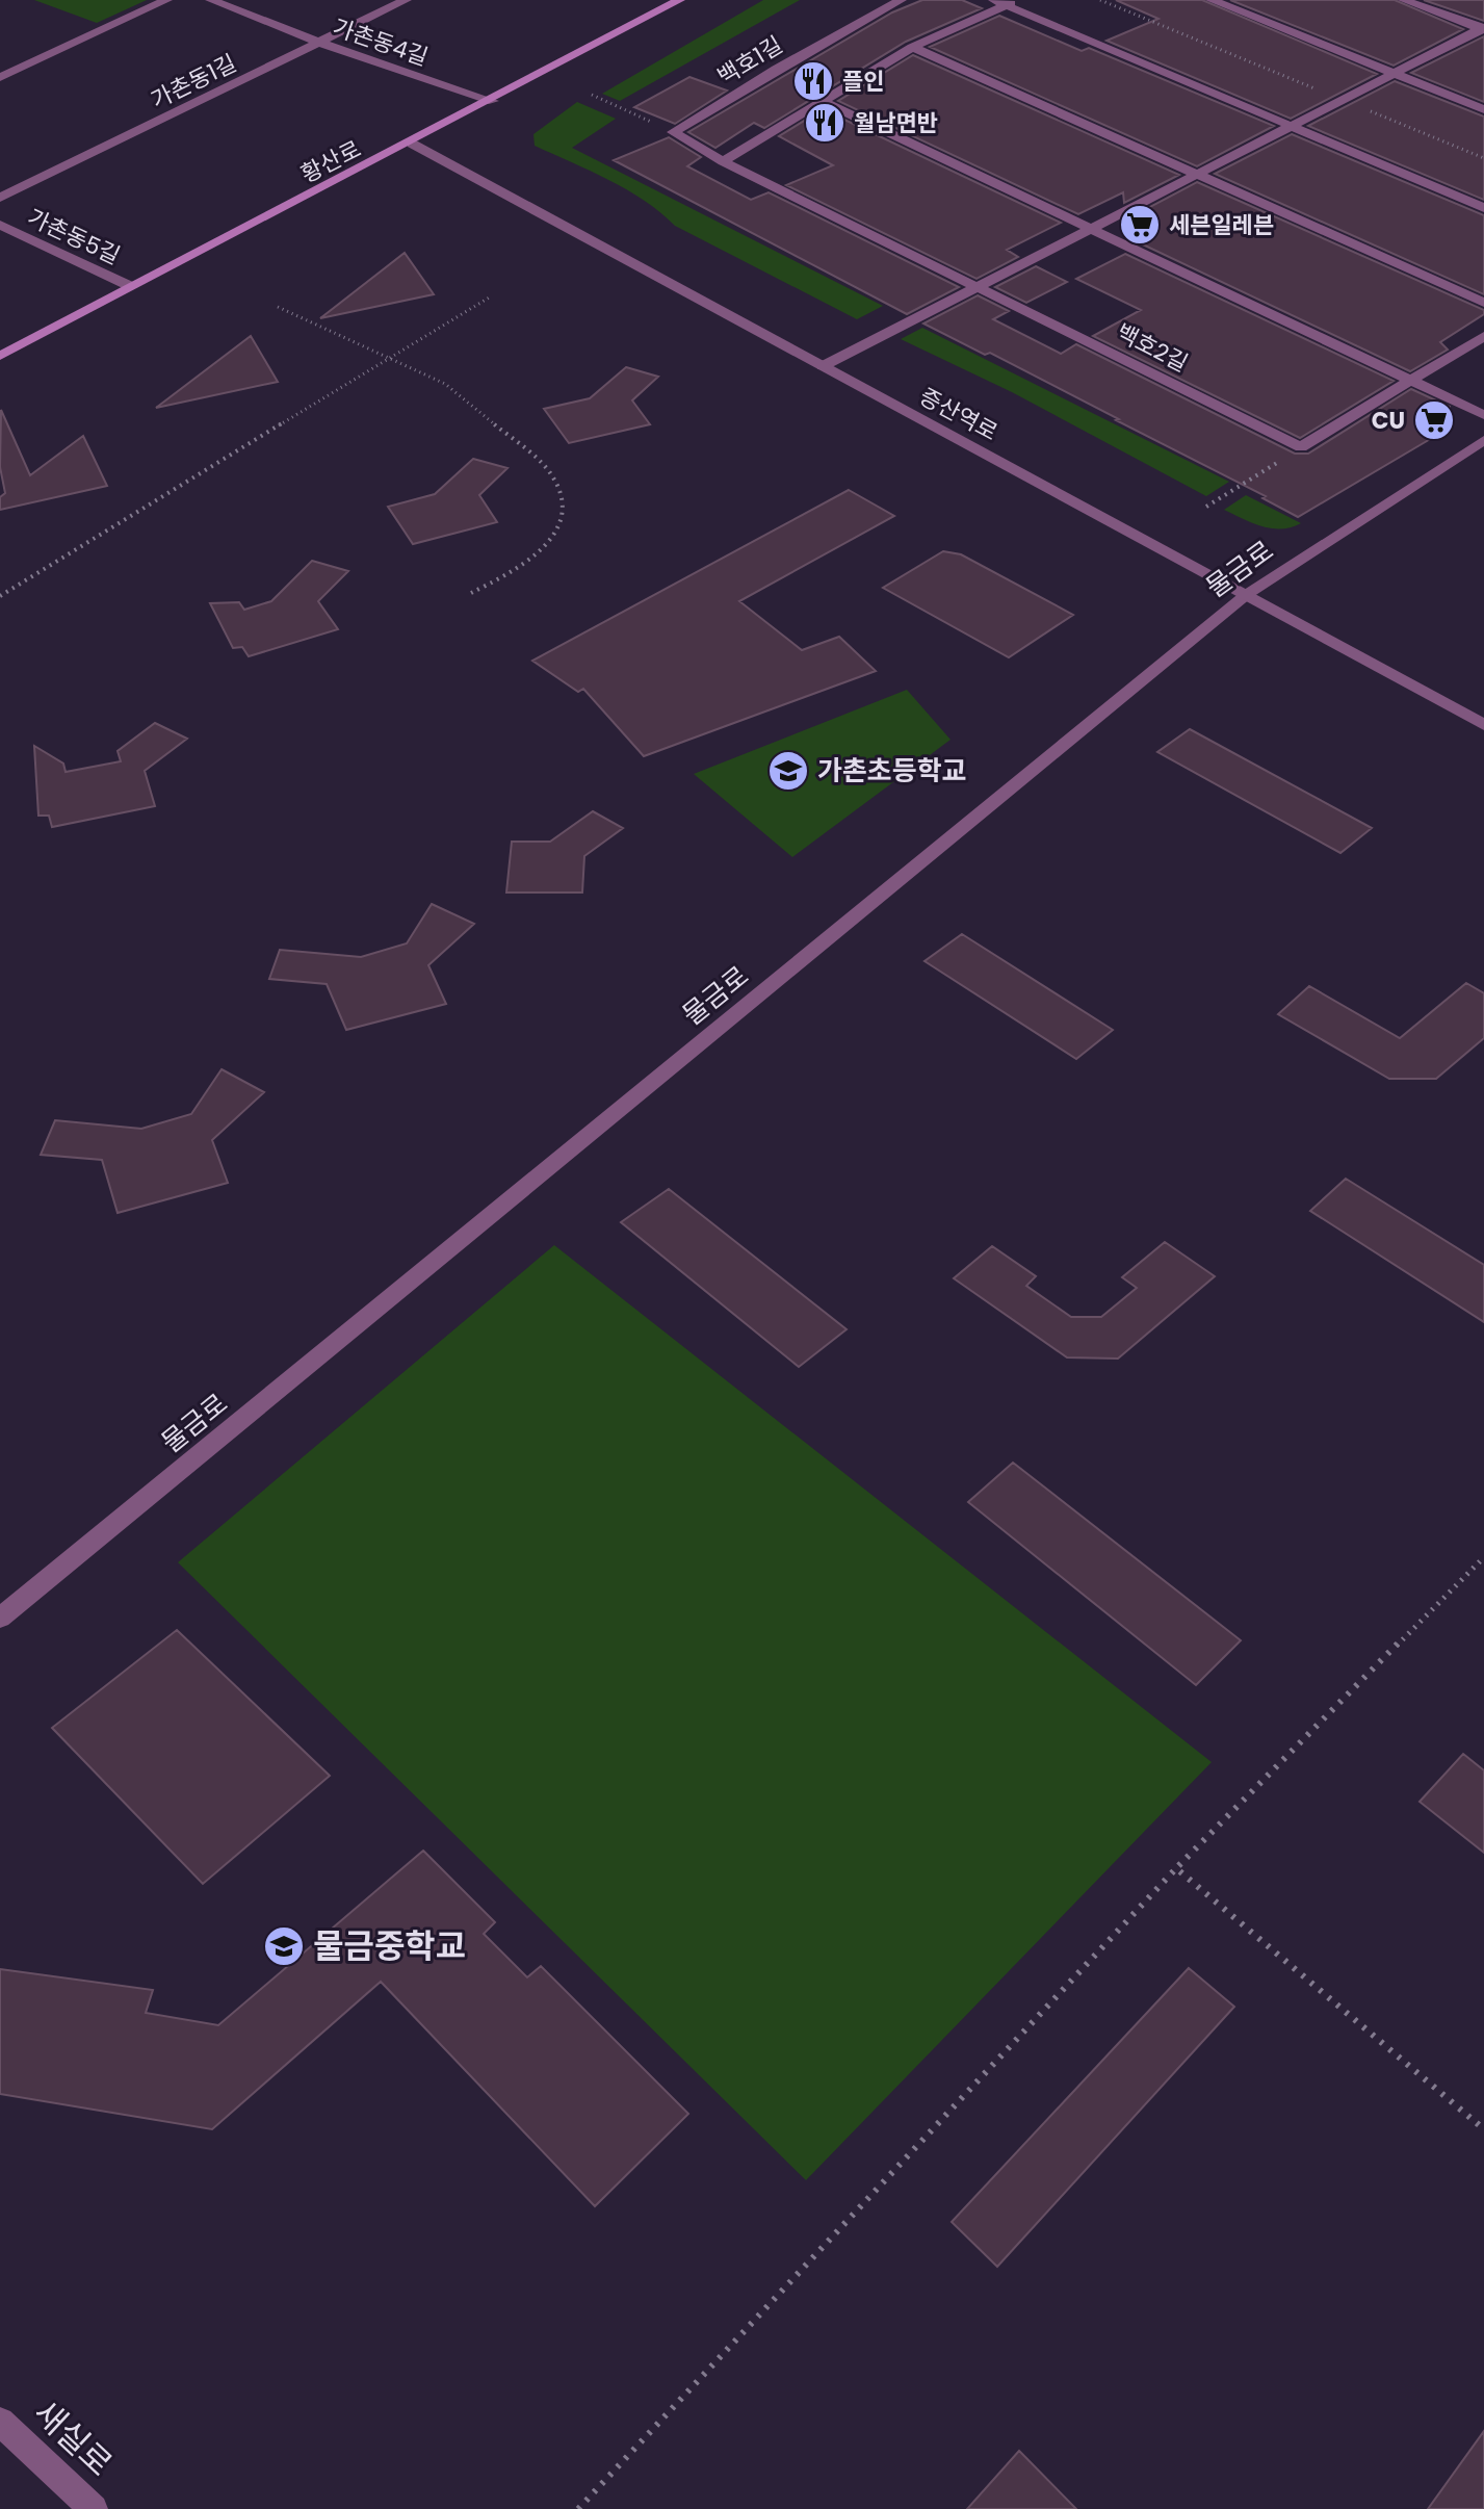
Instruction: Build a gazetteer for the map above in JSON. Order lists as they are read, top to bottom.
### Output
{
  "streets": {
    "main road": ["황산로"],
    "street": [
      "가촌동4길",
      "백호1길",
      "가촌동1길",
      "가촌동5길",
      "백호2길",
      "증산역로",
      "물금로",
      "새실로"
    ]
  },
  "crossings": [
    ["가촌동4길", "가촌동1길"],
    ["가촌동4길", "황산로"],
    ["황산로", "가촌동5길"],
    ["황산로", "증산역로"],
    ["증산역로", "물금로"]
  ],
  "places": {
    "restaurant": ["플인", "월남면반"],
    "supermarket": ["세븐일레븐", "CU"],
    "school or university": ["가촌초등학교", "물금중학교"]
  }
}
